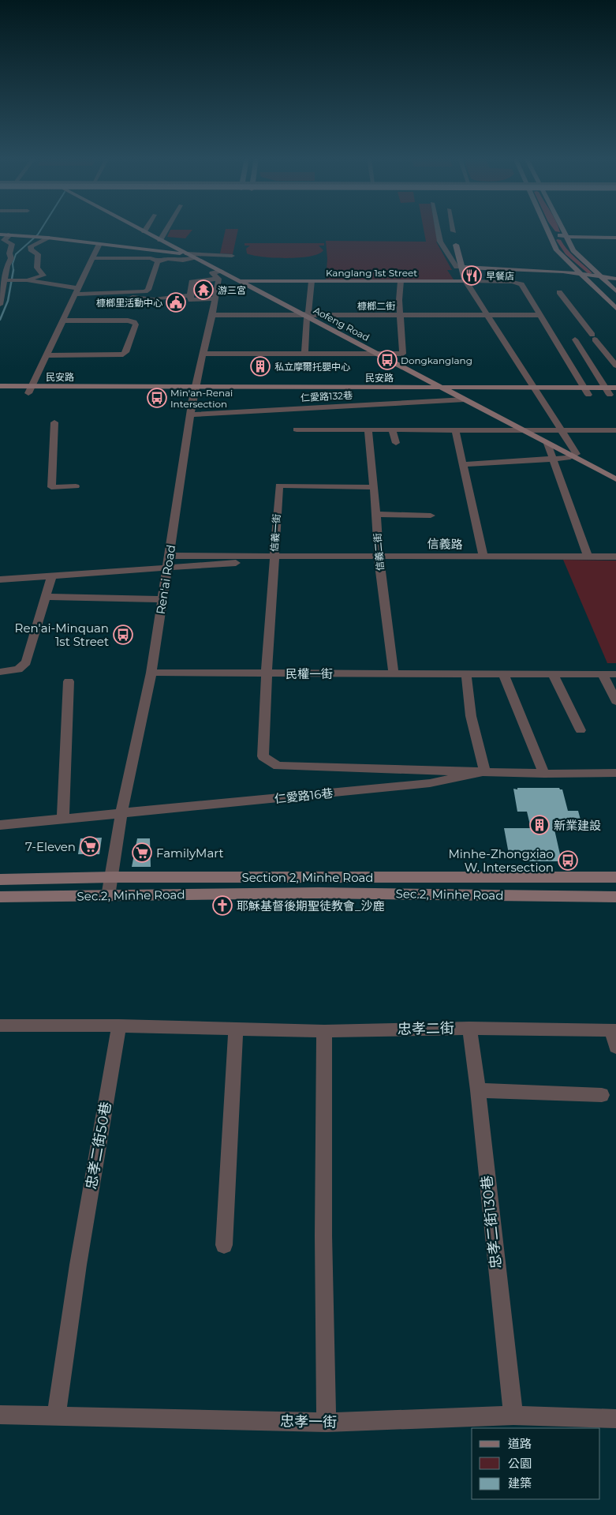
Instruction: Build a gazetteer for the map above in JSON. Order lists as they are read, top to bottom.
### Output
{
  "streets": {
    "street": [
      "Kanglang 1st Street",
      "槺榔二街",
      "Aofeng Road",
      "民安路",
      "仁愛路132巷",
      "信義一街",
      "信義路",
      "信義二街",
      "Ren'ai Road",
      "民權一街",
      "仁愛路16巷",
      "Section 2, Minhe Road",
      "Sec.2, Minhe Road",
      "忠孝二街",
      "忠孝二街50巷",
      "忠孝二街130巷",
      "忠孝一街"
    ]
  },
  "crossings": [
    ["Kanglang 1st Street", "Aofeng Road"],
    ["槺榔二街", "Aofeng Road"],
    ["槺榔二街", "Ren'ai Road"],
    ["Aofeng Road", "民安路"],
    ["Aofeng Road", "仁愛路132巷"],
    ["Aofeng Road", "Ren'ai Road"],
    ["民安路", "Ren'ai Road"],
    ["仁愛路132巷", "Ren'ai Road"],
    ["信義一街", "信義路"],
    ["信義一街", "信義二街"],
    ["信義一街", "民權一街"],
    ["信義一街", "仁愛路16巷"],
    ["信義路", "信義二街"],
    ["信義路", "Ren'ai Road"],
    ["信義二街", "民權一街"],
    ["Ren'ai Road", "民權一街"],
    ["Ren'ai Road", "仁愛路16巷"],
    ["Ren'ai Road", "Section 2, Minhe Road"],
    ["Ren'ai Road", "Sec.2, Minhe Road"],
    ["忠孝二街", "忠孝二街50巷"],
    ["忠孝二街", "忠孝二街130巷"],
    ["忠孝二街50巷", "忠孝一街"],
    ["忠孝二街130巷", "忠孝一街"]
  ],
  "places": {
    "restaurant": ["早餐店"],
    "temple": ["游三宮"],
    "public building": ["槺榔里活動中心"],
    "bus stop": [
      "Dongkanglang",
      "Min'an-Renai Intersection",
      "Ren'ai-Minquan 1st Street",
      "Minhe-Zhongxiao W. Intersection"
    ],
    "building": ["私立摩爾托嬰中心", "新業建設"],
    "supermarket": ["7-Eleven", "FamilyMart"],
    "church": ["耶穌基督後期聖徒教會_沙鹿"]
  },
  "legend": ["道路", "公園", "建築"]
}
